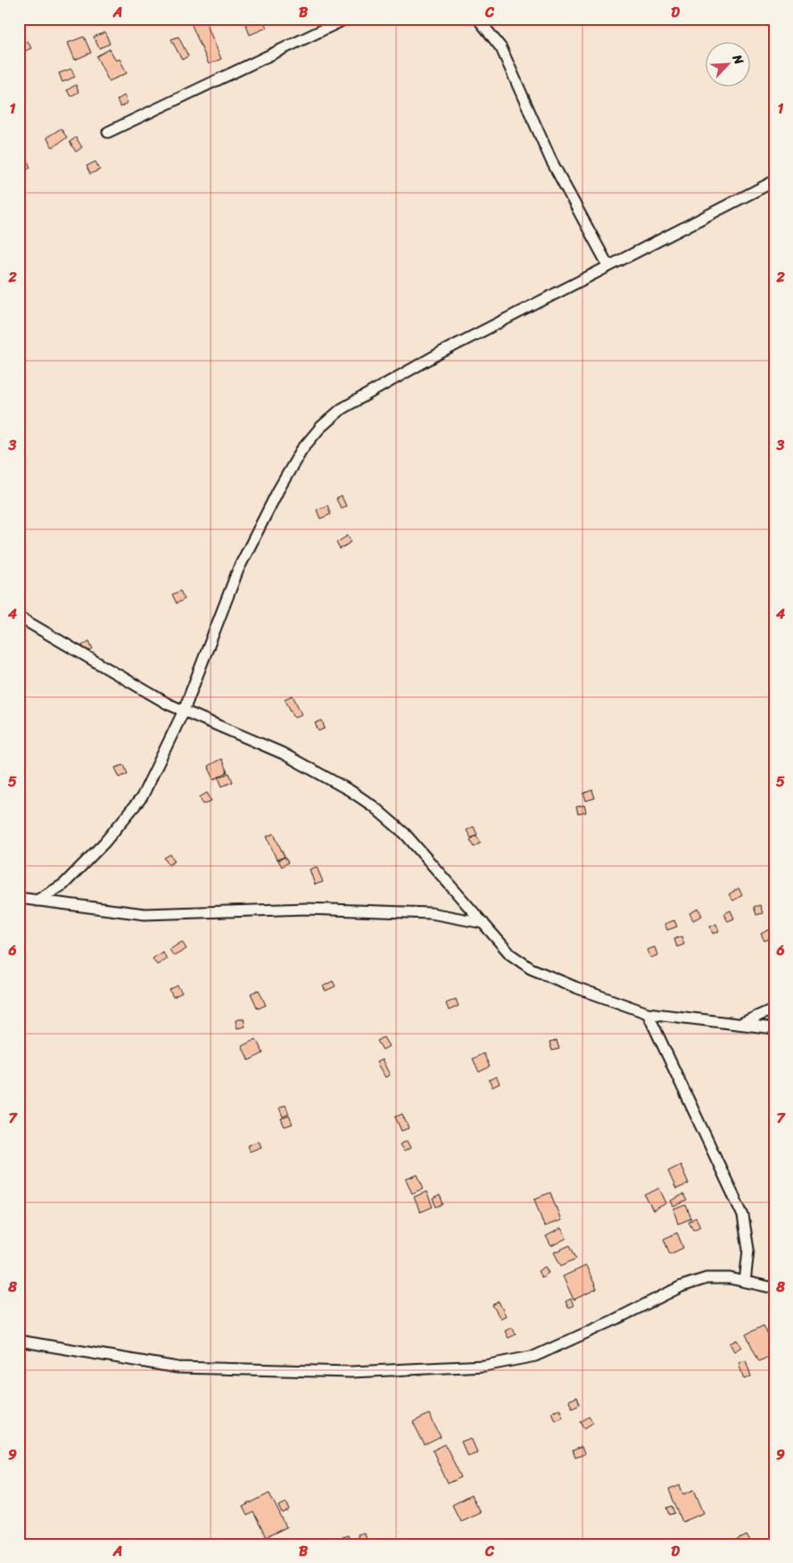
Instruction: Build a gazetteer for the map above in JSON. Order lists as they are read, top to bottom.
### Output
{
  "north": "top right",
  "grid": {
    "columns": [
      "A",
      "B",
      "C",
      "D"
    ],
    "rows": [
      "1",
      "2",
      "3",
      "4",
      "5",
      "6",
      "7",
      "8",
      "9"
    ]
  }
}
